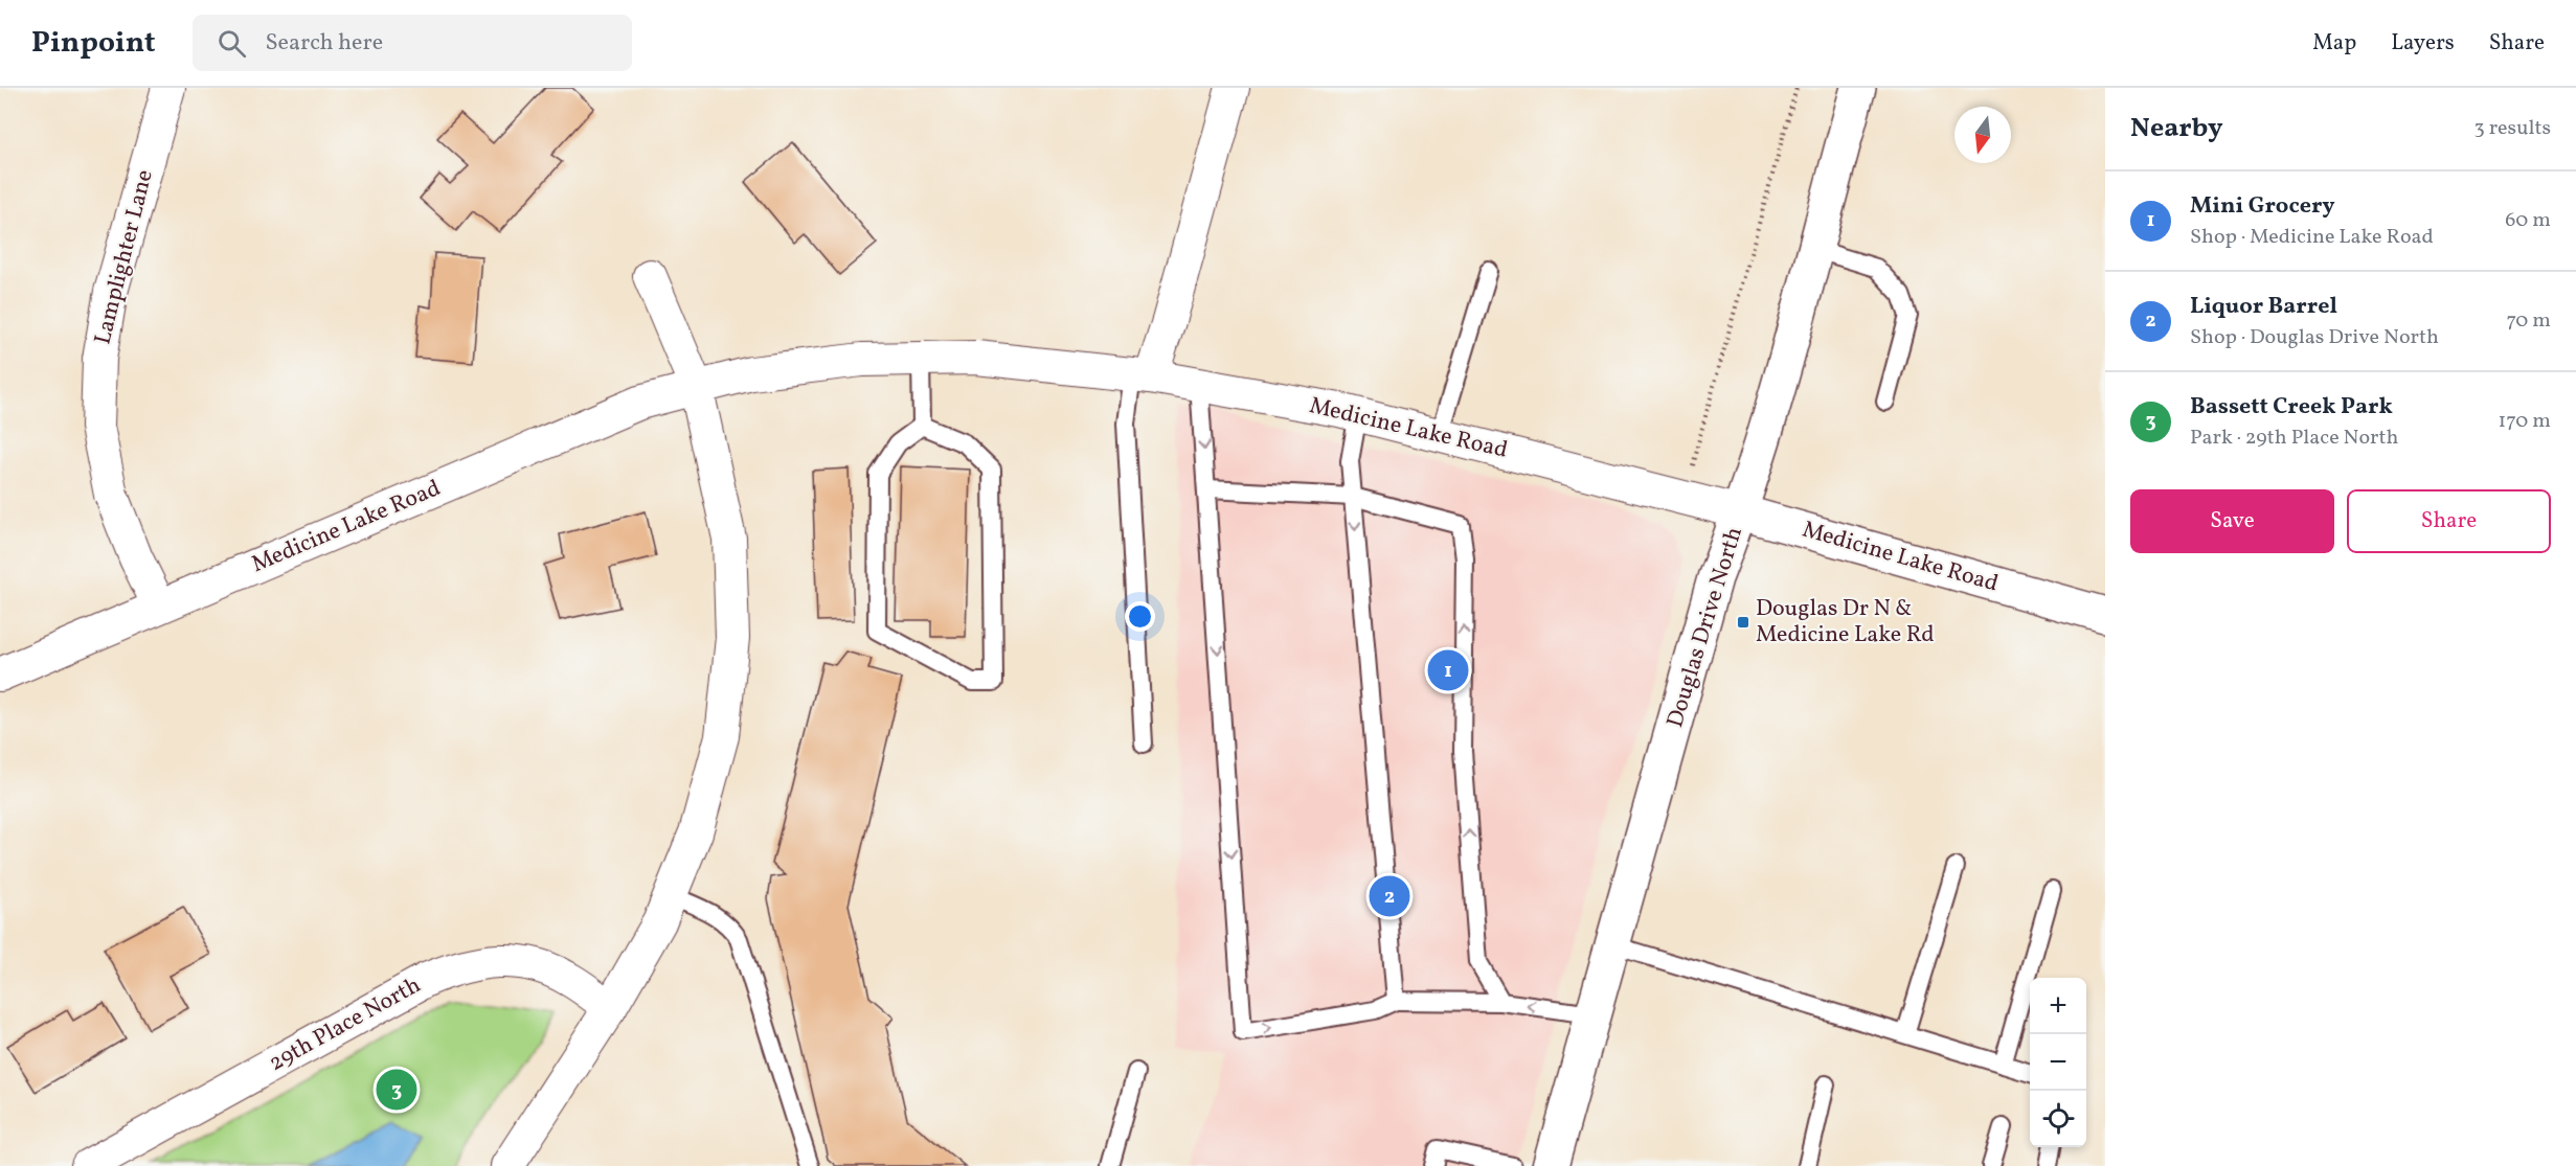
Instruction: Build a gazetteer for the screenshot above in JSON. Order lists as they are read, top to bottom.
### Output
{
  "streets": {
    "street": [
      "Lamplighter Lane",
      "Medicine Lake Road",
      "Douglas Drive North",
      "29th Place North"
    ]
  },
  "crossings": [
    ["Lamplighter Lane", "Medicine Lake Road"],
    ["Medicine Lake Road", "Douglas Drive North"]
  ],
  "places": {
    "transit": ["Douglas Dr N & Medicine Lake Rd"]
  },
  "north": "bottom",
  "page": {
    "header": "Pinpoint",
    "search": "Search here",
    "nav": ["Map", "Layers", "Share"],
    "heading": ["Nearby", "3 results"],
    "list": [
      {
        "mark": "1",
        "name": "Mini Grocery",
        "note": "Shop · Medicine Lake Road",
        "value": "60 m"
      },
      {
        "mark": "2",
        "name": "Liquor Barrel",
        "note": "Shop · Douglas Drive North",
        "value": "70 m"
      },
      {
        "mark": "3",
        "name": "Bassett Creek Park",
        "note": "Park · 29th Place North",
        "value": "170 m"
      }
    ],
    "buttons": ["Save", "Share"],
    "pins": ["1", "2", "3"],
    "map_buttons": ["+", "−"]
  }
}
